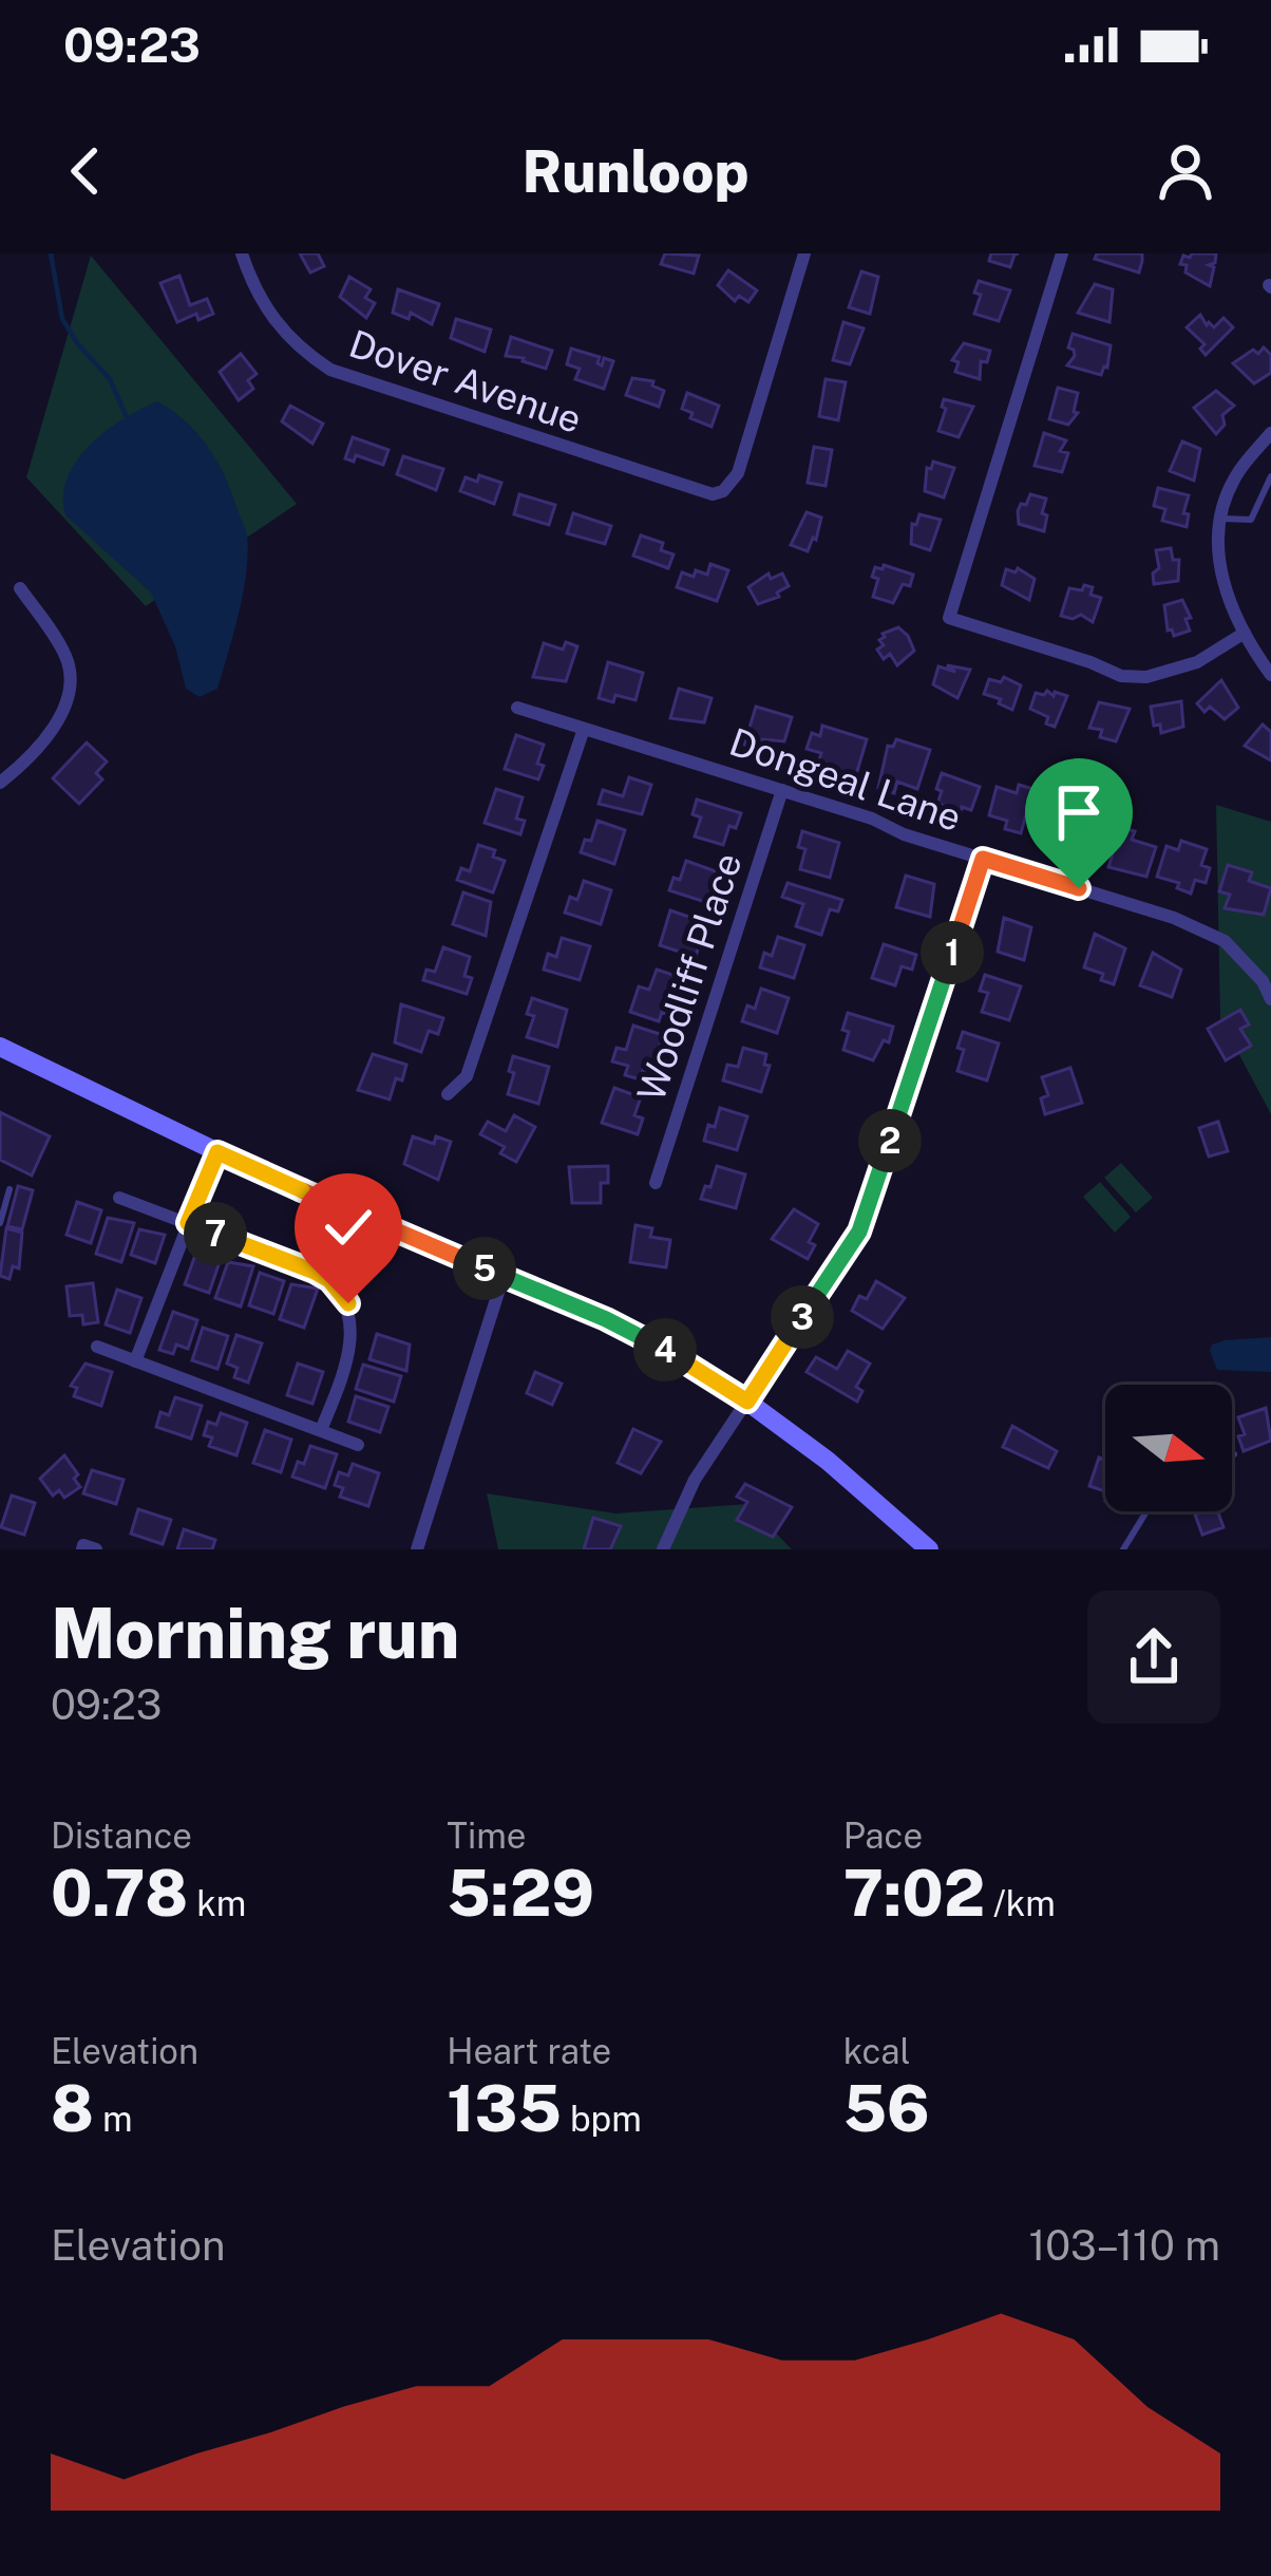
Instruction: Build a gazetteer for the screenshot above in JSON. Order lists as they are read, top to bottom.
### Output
{
  "streets": {
    "street": ["Dover Avenue", "Dongeal Lane", "Woodliff Place"]
  },
  "crossings": [
    ["Dongeal Lane", "Woodliff Place"]
  ],
  "north": "right",
  "page": {
    "status": "09:23",
    "header": "Runloop",
    "pins": [
      "1",
      "2",
      "7",
      "5",
      "3",
      "4"
    ],
    "heading": ["Morning run", "09:23"],
    "stats": [
      ["Distance", "0.78 km"],
      ["Time", "5:29"],
      ["Pace", "7:02 /km"],
      ["Elevation", "8 m"],
      ["Heart rate", "135 bpm"],
      ["kcal", "56"]
    ],
    "chart": ["Elevation", "103–110 m"]
  }
}
